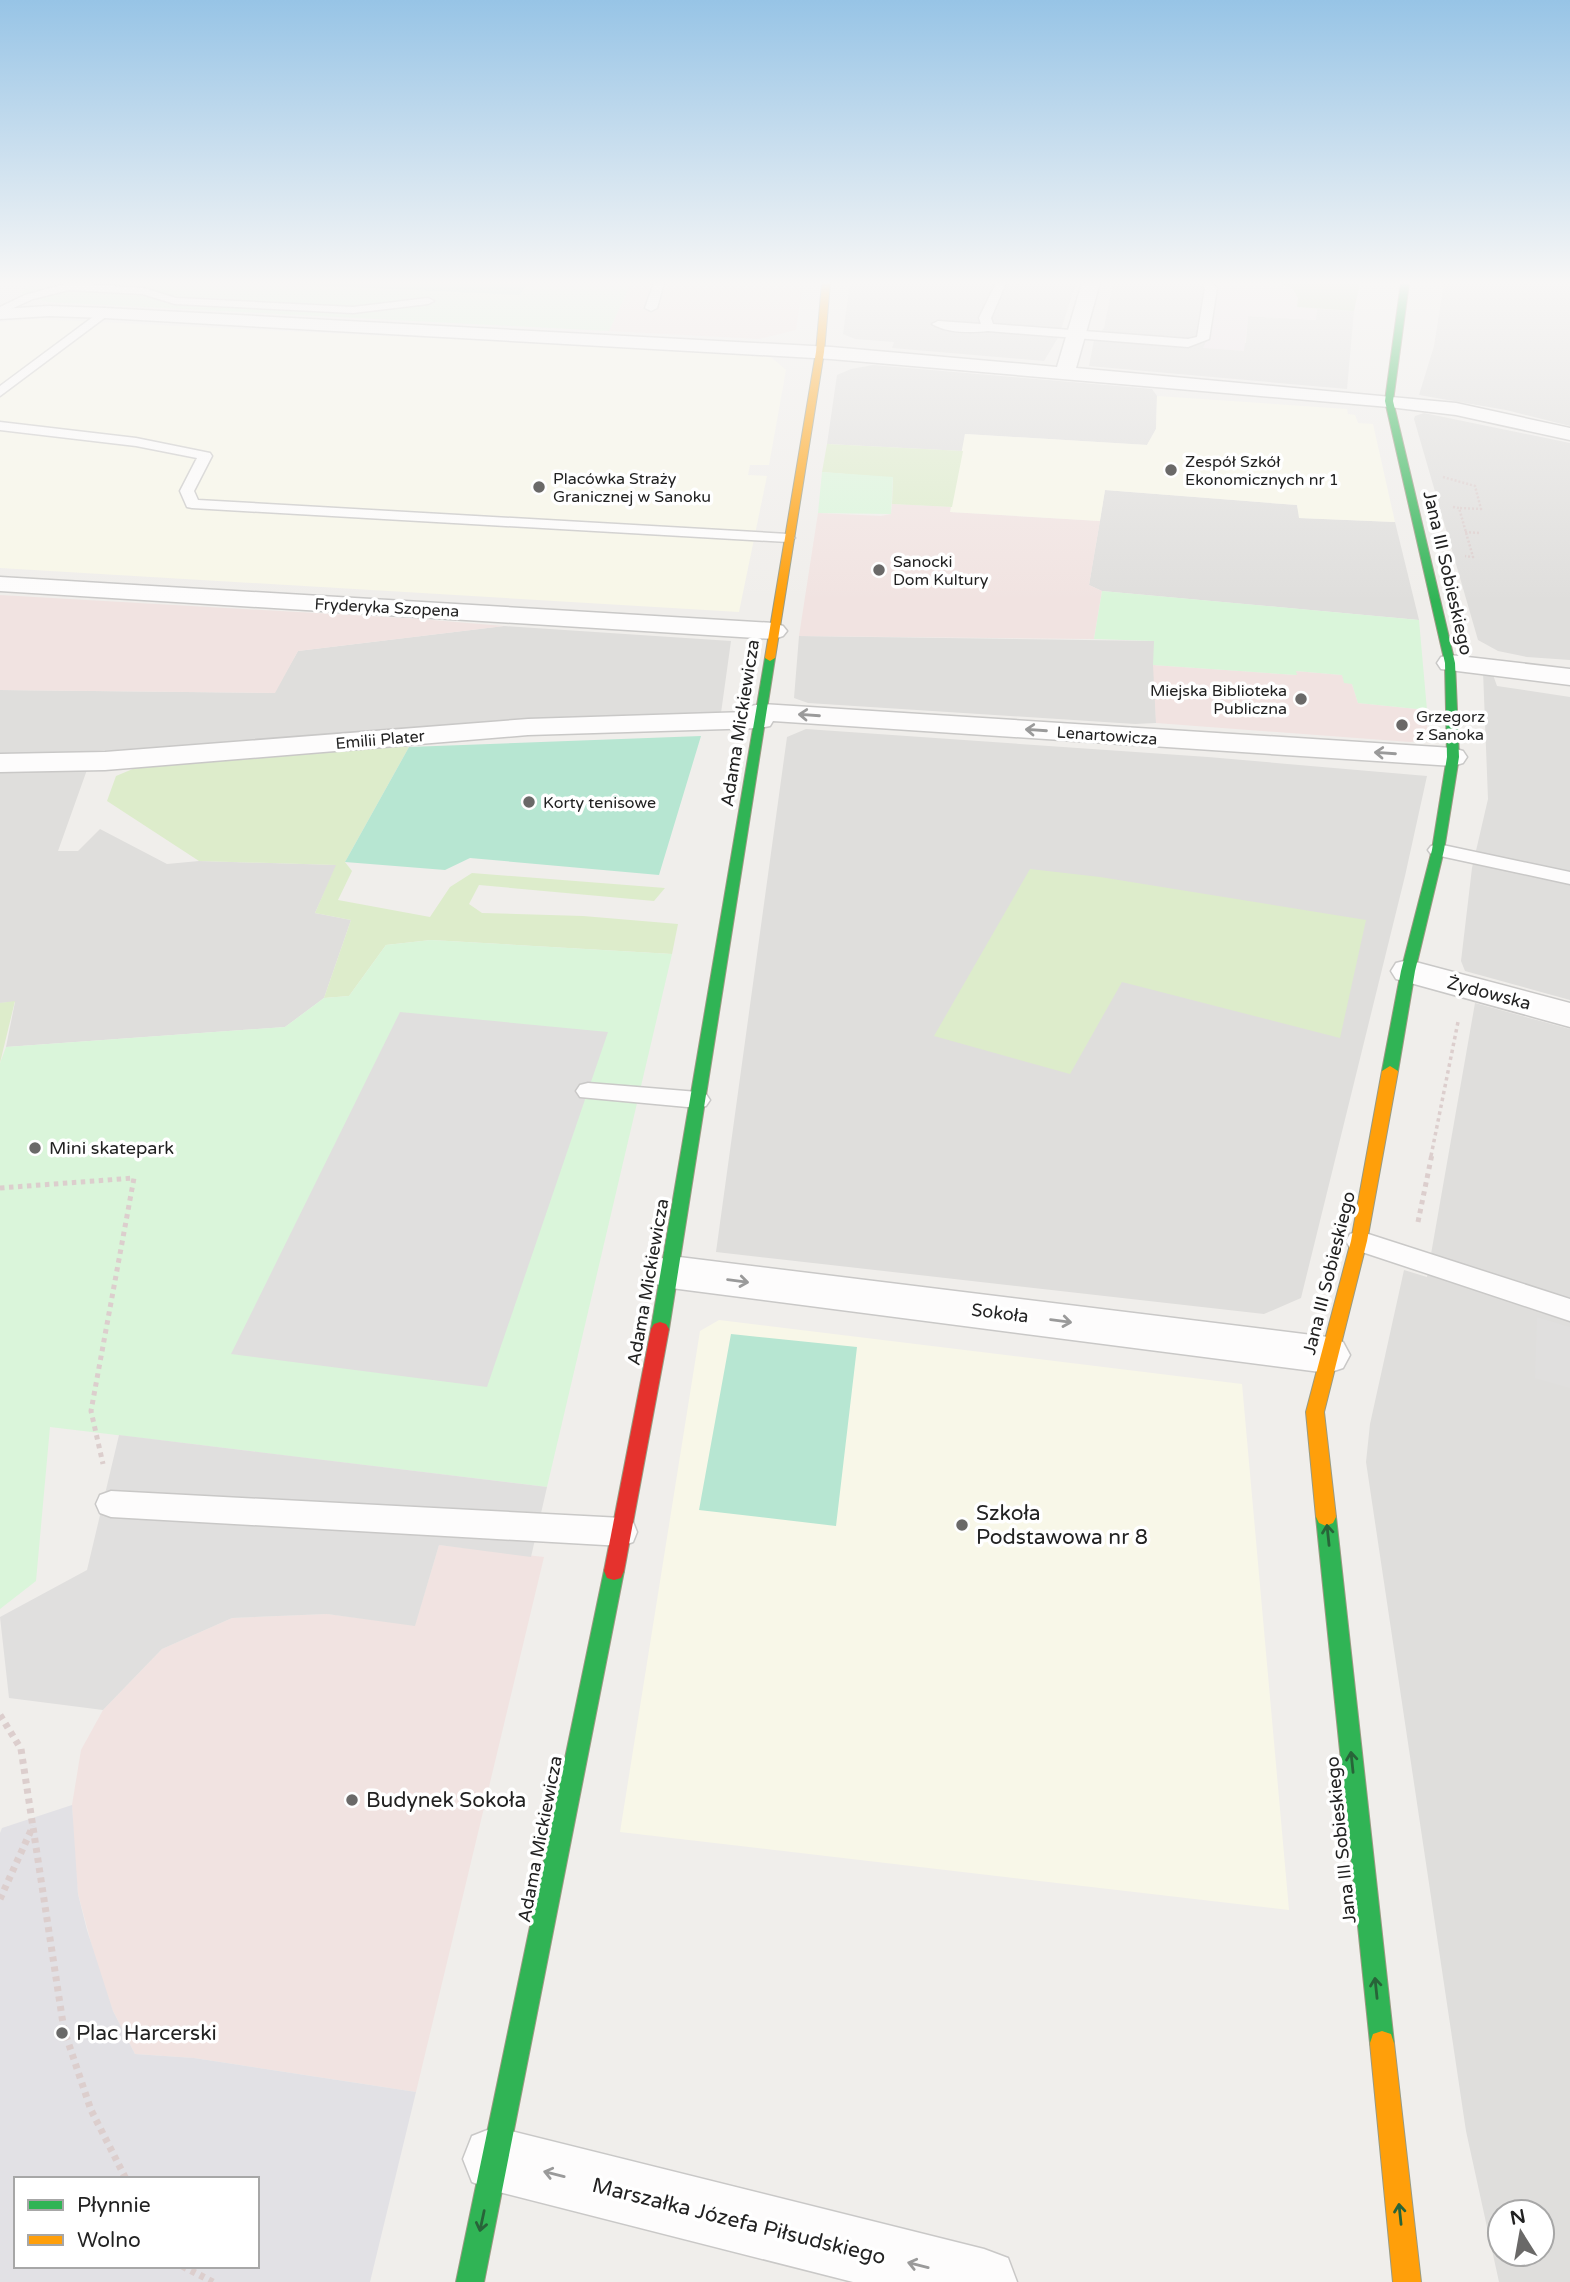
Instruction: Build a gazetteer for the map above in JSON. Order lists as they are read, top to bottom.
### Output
{
  "streets": {
    "street": [
      "Jana III Sobieskiego",
      "Fryderyka Szopena",
      "Adama Mickiewicza",
      "Lenartowicza",
      "Emilii Plater",
      "Żydowska",
      "Sokoła",
      "Marszałka Józefa Piłsudskiego"
    ]
  },
  "crossings": [
    ["Jana III Sobieskiego", "Lenartowicza"],
    ["Jana III Sobieskiego", "Żydowska"],
    ["Jana III Sobieskiego", "Sokoła"],
    ["Fryderyka Szopena", "Adama Mickiewicza"],
    ["Adama Mickiewicza", "Lenartowicza"],
    ["Adama Mickiewicza", "Emilii Plater"],
    ["Adama Mickiewicza", "Sokoła"],
    ["Adama Mickiewicza", "Marszałka Józefa Piłsudskiego"],
    ["Lenartowicza", "Emilii Plater"]
  ],
  "one_way": [
    "Jana III Sobieskiego",
    "Lenartowicza",
    "Sokoła",
    "Marszałka Józefa Piłsudskiego"
  ],
  "places": [
    "Zespół Szkół Ekonomicznych nr 1",
    "Placówka Straży Granicznej w Sanoku",
    "Sanocki Dom Kultury",
    "Miejska Biblioteka Publiczna",
    "Grzegorz z Sanoka",
    "Korty tenisowe",
    "Mini skatepark",
    "Szkoła Podstawowa nr 8",
    "Budynek Sokoła",
    "Plac Harcerski"
  ],
  "legend": ["Płynnie", "Wolno"],
  "north": "top"
}
